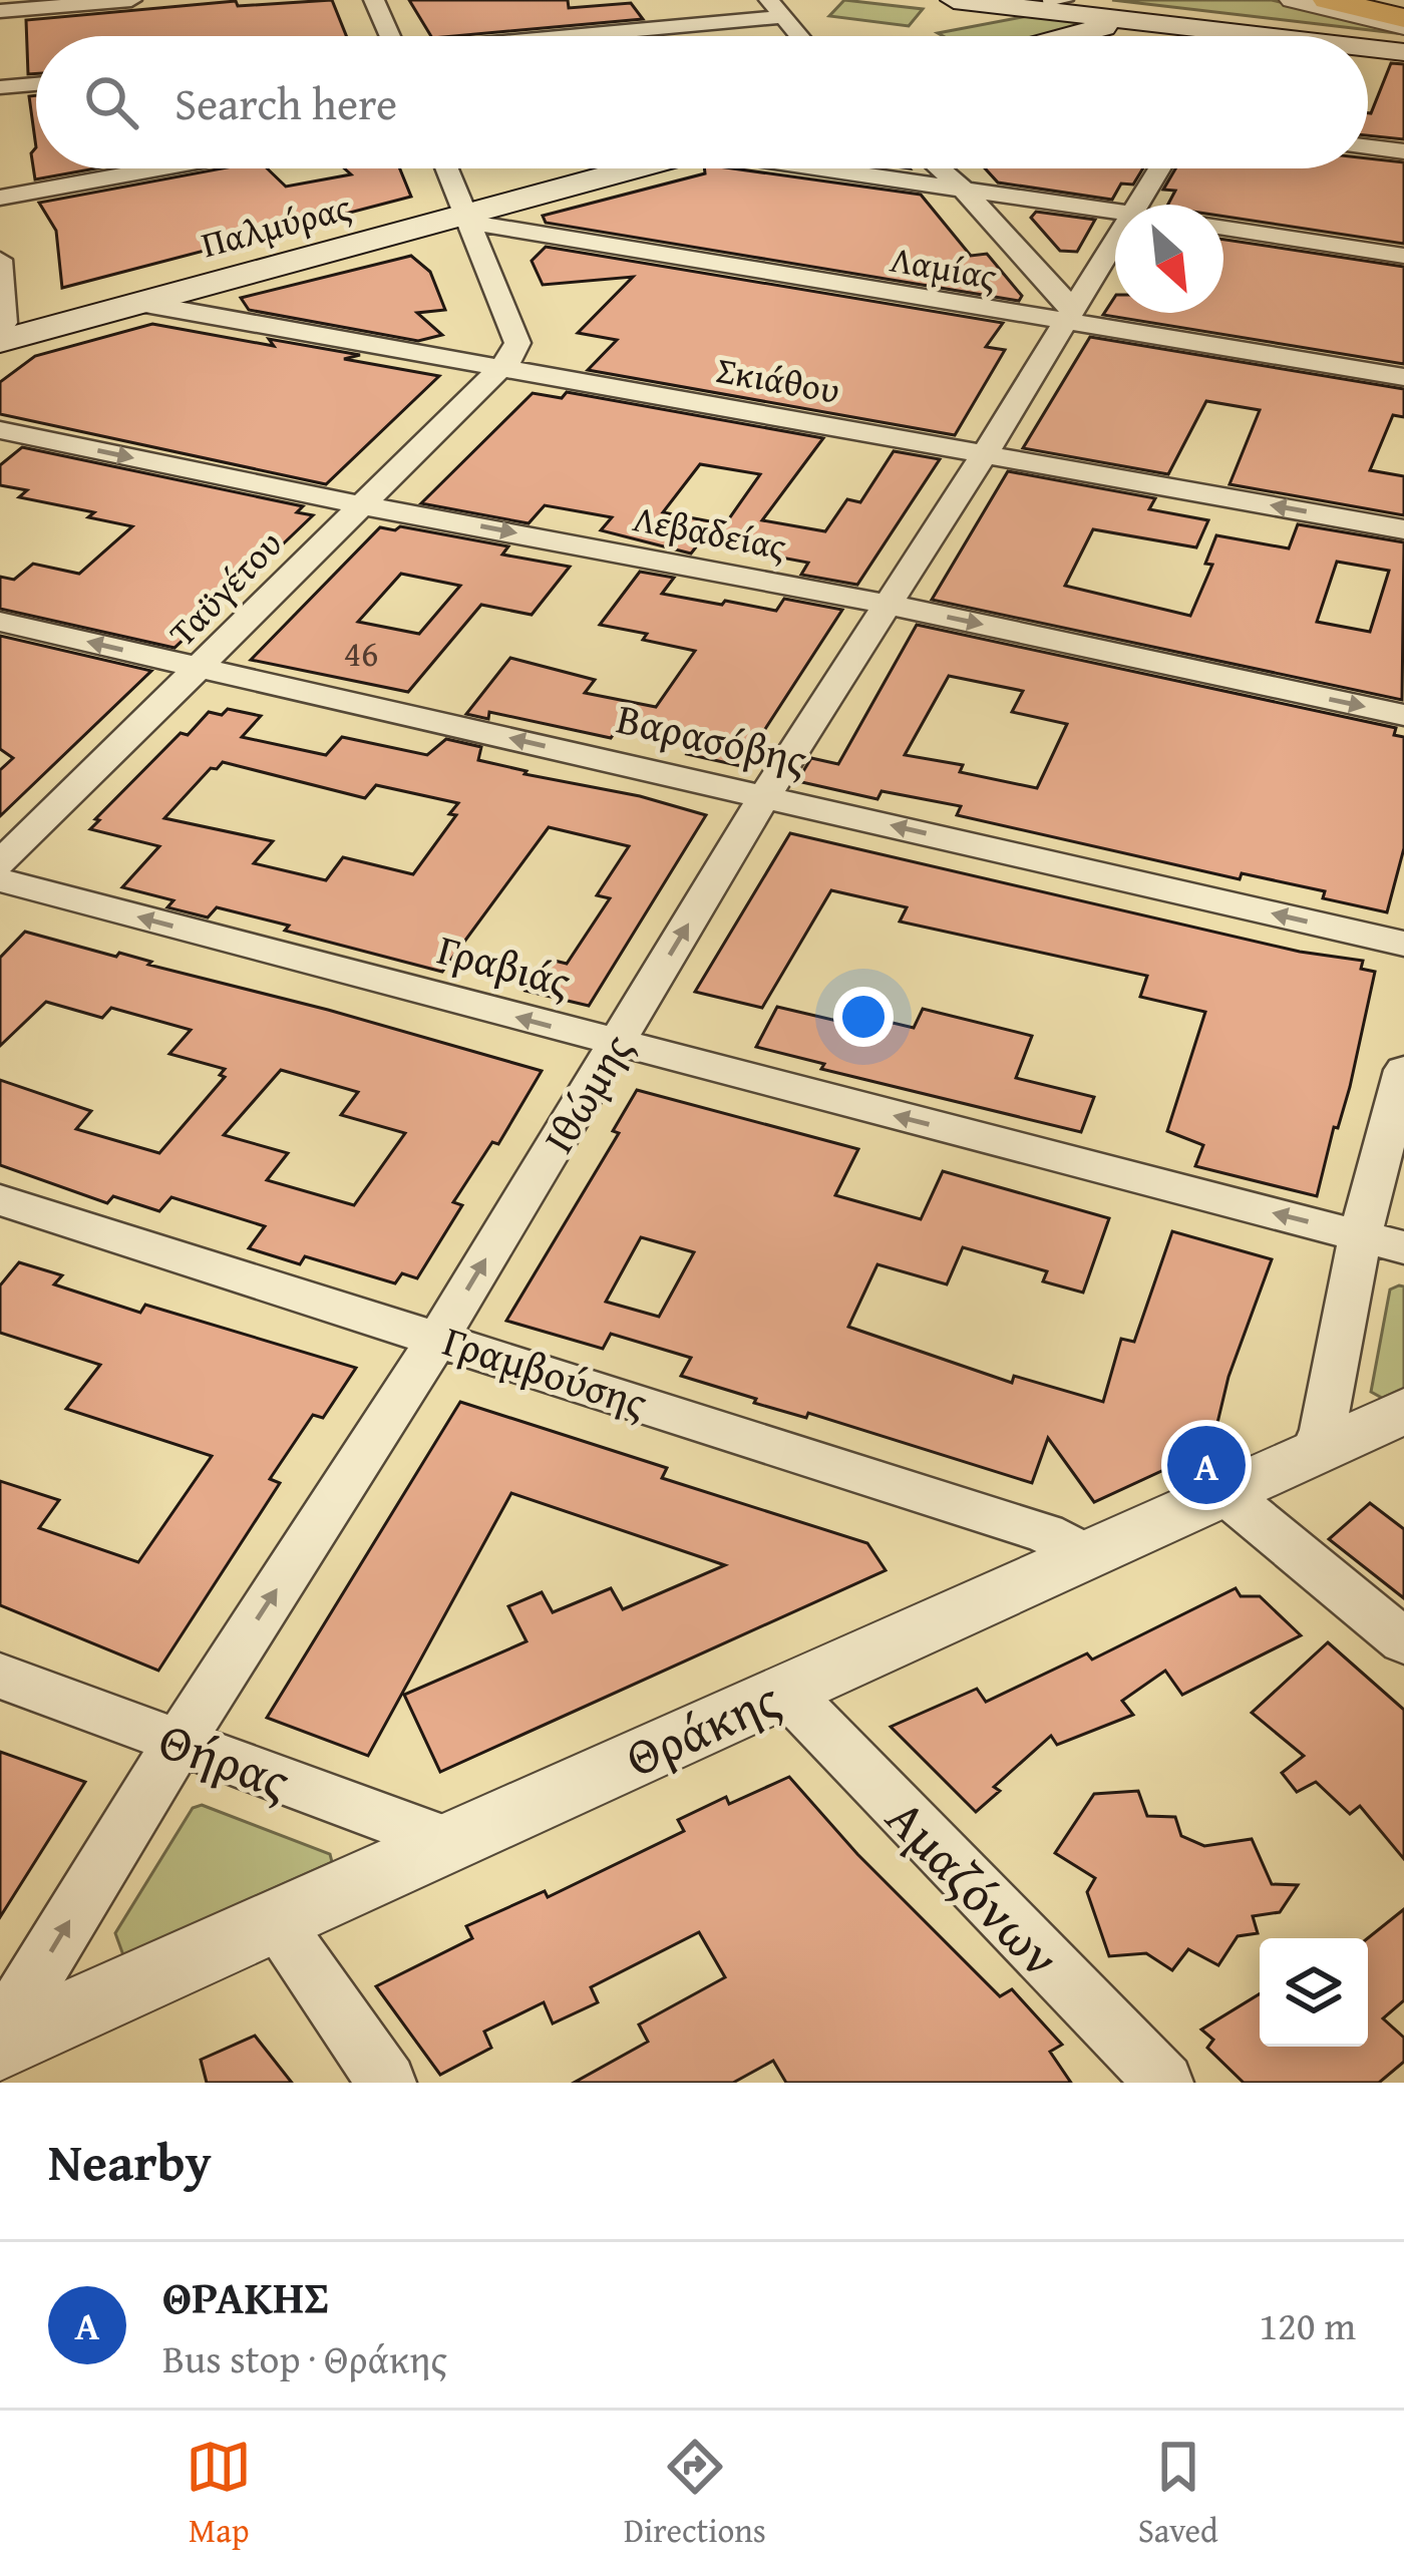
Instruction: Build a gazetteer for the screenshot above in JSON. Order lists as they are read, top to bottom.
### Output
{
  "streets": {
    "main road": ["Παλμύρας"],
    "street": [
      "Λαμίας",
      "Σκιάθου",
      "Λεβαδείας",
      "Ταϋγέτου",
      "Βαρασόβης",
      "Γραβιάς",
      "Ιθώμης",
      "Γραμβούσης",
      "Θράκης",
      "Θήρας",
      "Αμαζόνων"
    ]
  },
  "crossings": [
    ["Παλμύρας", "Λαμίας"],
    ["Παλμύρας", "Σκιάθου"],
    ["Λαμίας", "Ιθώμης"],
    ["Σκιάθου", "Ταϋγέτου"],
    ["Σκιάθου", "Ιθώμης"],
    ["Λεβαδείας", "Ταϋγέτου"],
    ["Λεβαδείας", "Ιθώμης"],
    ["Ταϋγέτου", "Βαρασόβης"],
    ["Βαρασόβης", "Ιθώμης"],
    ["Γραβιάς", "Ιθώμης"],
    ["Ιθώμης", "Γραμβούσης"],
    ["Ιθώμης", "Θράκης"],
    ["Ιθώμης", "Θήρας"],
    ["Γραμβούσης", "Θράκης"],
    ["Θράκης", "Θήρας"],
    ["Θράκης", "Αμαζόνων"]
  ],
  "one_way": [
    "Λεβαδείας",
    "Βαρασόβης",
    "Γραβιάς",
    "Ιθώμης"
  ],
  "house_numbers": ["46"],
  "north": "bottom right",
  "page": {
    "search": "Search here",
    "pins": "A",
    "heading": "Nearby",
    "list": [
      {
        "mark": "A",
        "name": "ΘΡΑΚΗΣ",
        "note": "Bus stop · Θράκης",
        "value": "120 m"
      }
    ],
    "nav": ["Map", "Directions", "Saved"]
  }
}
